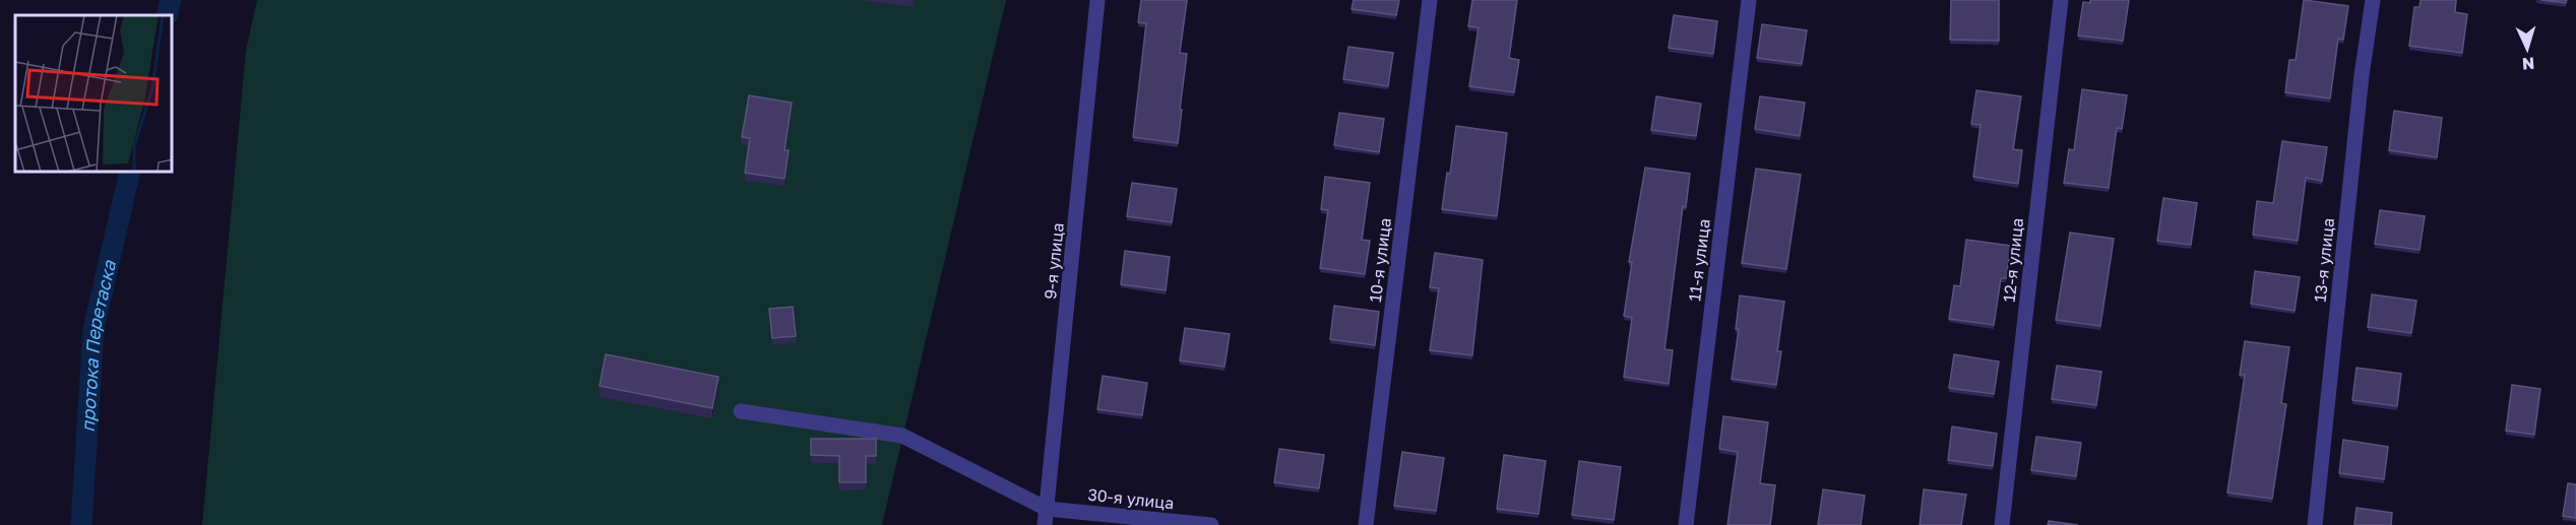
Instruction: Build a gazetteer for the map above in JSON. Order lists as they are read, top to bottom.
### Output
{
  "streets": {
    "street": [
      "10-я улица",
      "11-я улица",
      "12-я улица",
      "13-я улица",
      "9-я улица",
      "30-я улица"
    ]
  },
  "crossings": [
    ["9-я улица", "30-я улица"]
  ],
  "water": ["протока Перетаска"],
  "north": "bottom"
}
